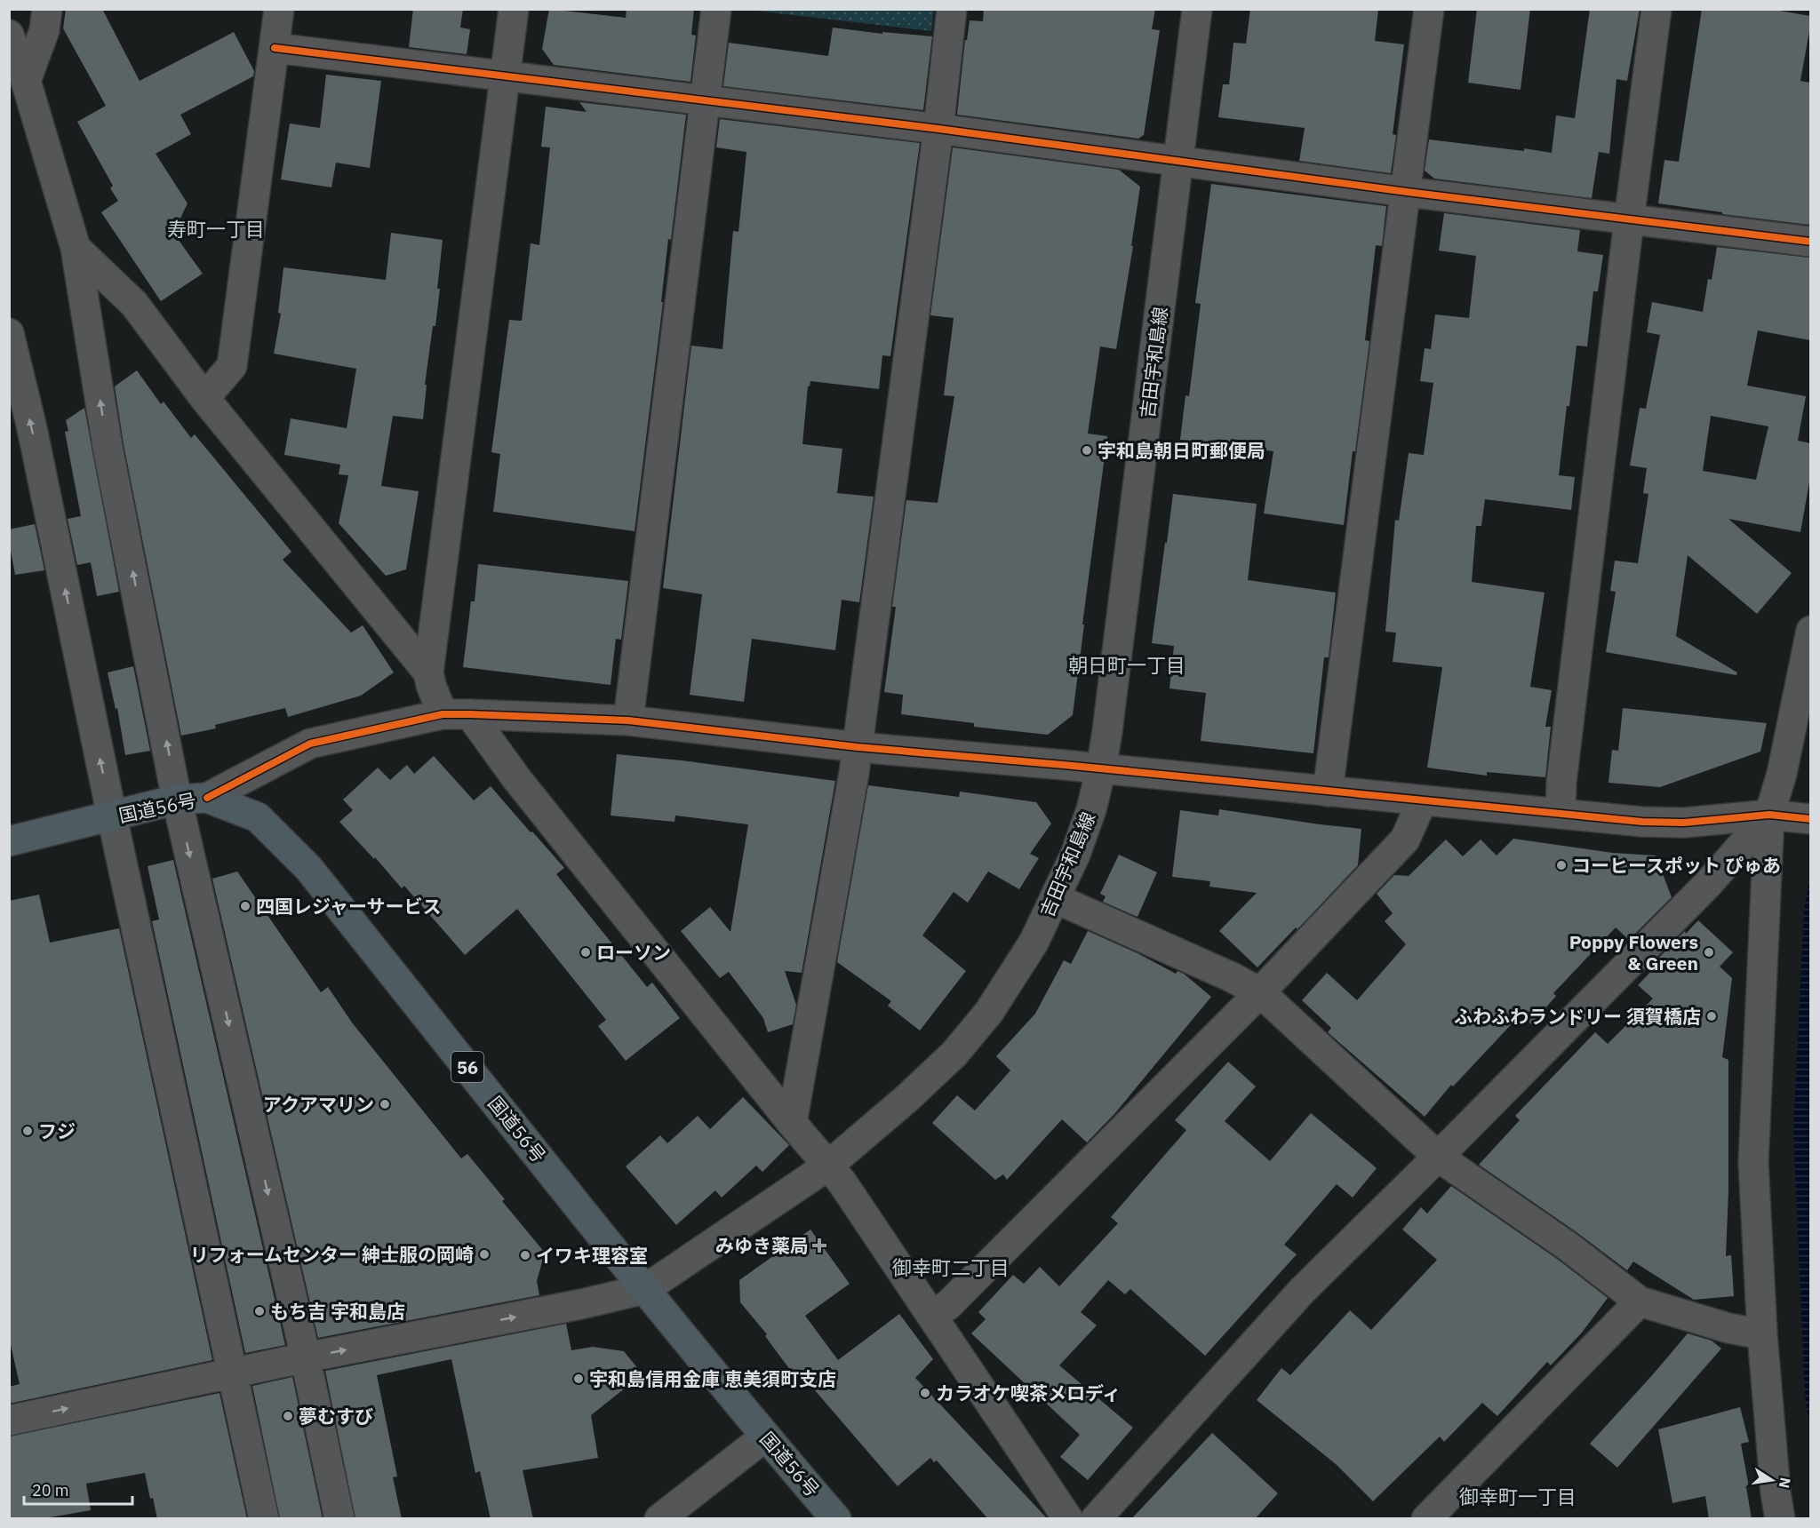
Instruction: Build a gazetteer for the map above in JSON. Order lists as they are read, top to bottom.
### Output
{
  "streets": {
    "highway": ["国道56号", "56"],
    "street": ["吉田宇和島線"]
  },
  "crossings": [
    ["吉田宇和島線", "国道56号"]
  ],
  "districts": [
    "寿町一丁目",
    "朝日町一丁目",
    "御幸町二丁目",
    "御幸町一丁目"
  ],
  "places": {
    "other": [
      "宇和島朝日町郵便局",
      "コーヒースポット ぴゅあ",
      "四国レジャーサービス",
      "ローソン",
      "Poppy Flowers & Green",
      "ふわふわランドリー 須賀橋店",
      "アクアマリン",
      "フジ",
      "リフォームセンター 紳士服の岡崎",
      "イワキ理容室",
      "もち吉 宇和島店",
      "宇和島信用金庫 恵美須町支店",
      "カラオケ喫茶メロディ",
      "夢むすび"
    ],
    "health": ["みゆき薬局"]
  },
  "scale_bar": "20 m",
  "north": "right"
}
